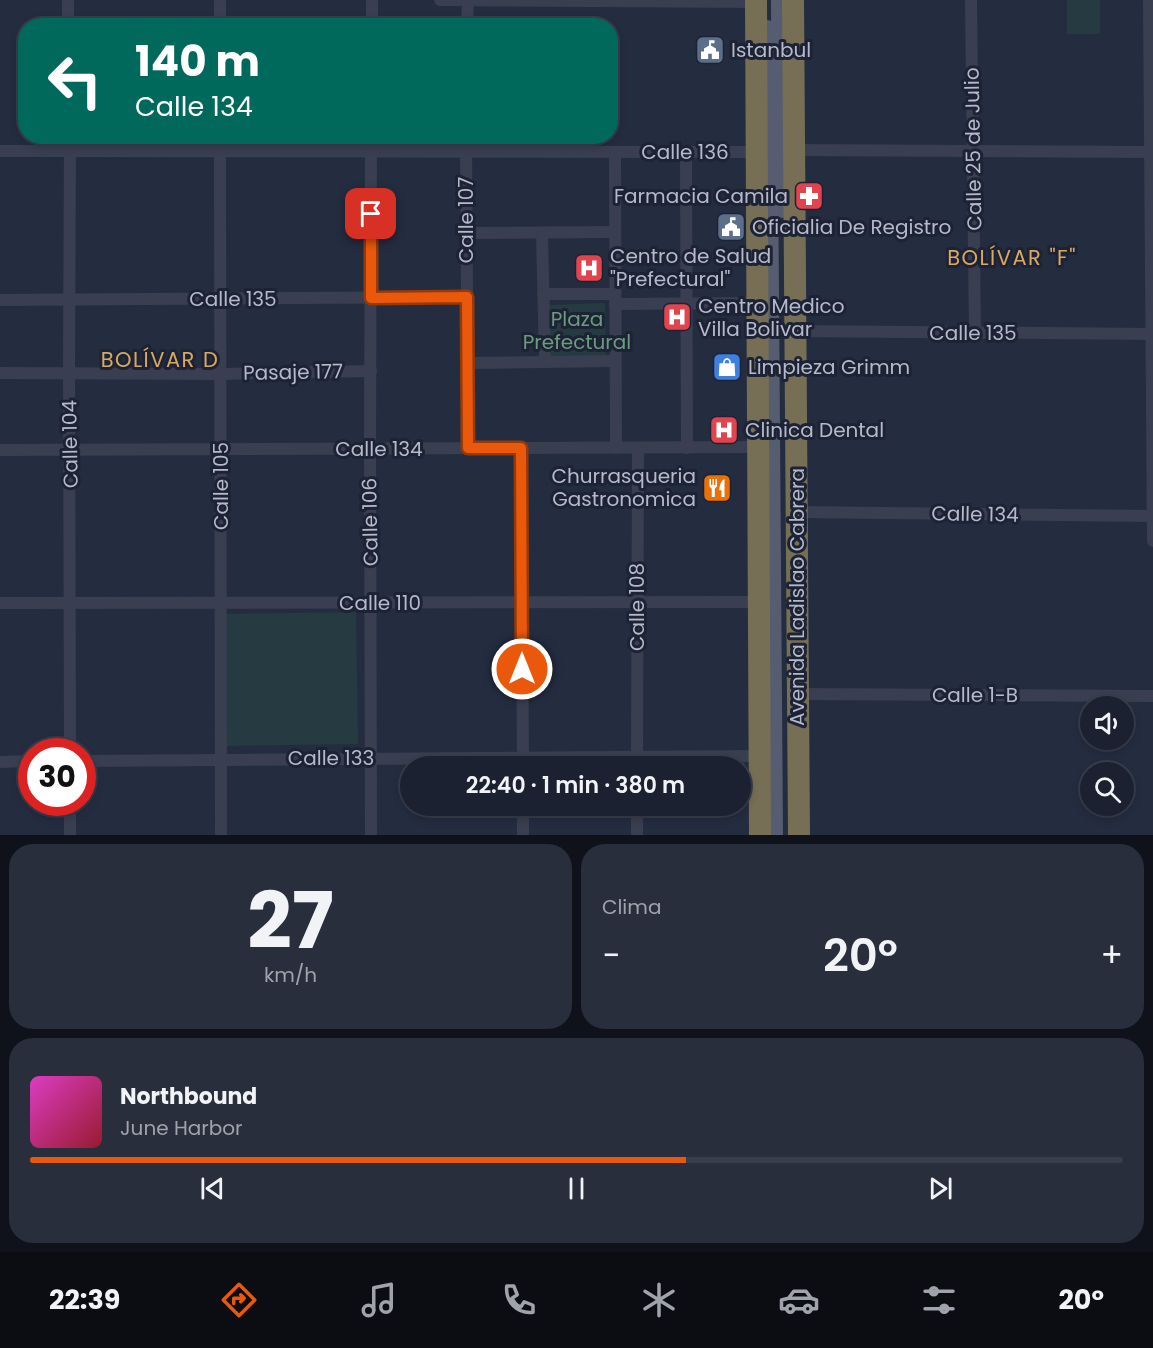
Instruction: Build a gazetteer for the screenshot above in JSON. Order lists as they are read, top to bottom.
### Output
{
  "streets": {
    "highway": ["Avenida Ladislao Cabrera"],
    "street": [
      "Calle 25 de Julio",
      "Calle 136",
      "Calle 107",
      "Calle 135",
      "Pasaje 177",
      "Calle 104",
      "Calle 134",
      "Calle 105",
      "Calle 106",
      "Calle 110",
      "Calle 108",
      "Calle 1-B",
      "Calle 133"
    ]
  },
  "crossings": [
    ["Calle 25 de Julio", "Calle 135"],
    ["Calle 136", "Calle 107"],
    ["Calle 136", "Calle 104"],
    ["Calle 136", "Calle 105"],
    ["Calle 136", "Calle 106"],
    ["Calle 136", "Avenida Ladislao Cabrera"],
    ["Calle 107", "Calle 135"],
    ["Calle 107", "Calle 134"],
    ["Calle 135", "Calle 104"],
    ["Calle 135", "Calle 105"],
    ["Calle 135", "Calle 106"],
    ["Calle 135", "Avenida Ladislao Cabrera"],
    ["Pasaje 177", "Calle 104"],
    ["Pasaje 177", "Calle 105"],
    ["Pasaje 177", "Calle 106"],
    ["Calle 104", "Calle 134"],
    ["Calle 104", "Calle 110"],
    ["Calle 134", "Calle 105"],
    ["Calle 134", "Calle 106"],
    ["Calle 134", "Avenida Ladislao Cabrera"],
    ["Calle 134", "Calle 108"],
    ["Calle 105", "Calle 110"],
    ["Calle 105", "Calle 133"],
    ["Calle 106", "Calle 110"],
    ["Calle 106", "Calle 133"],
    ["Avenida Ladislao Cabrera", "Calle 110"],
    ["Avenida Ladislao Cabrera", "Calle 1-B"],
    ["Avenida Ladislao Cabrera", "Calle 133"],
    ["Calle 110", "Calle 108"]
  ],
  "districts": ["BOLÍVAR \"F\"", "BOLÍVAR D"],
  "parks": ["Plaza Prefectural"],
  "places": {
    "public building": ["Istanbul", "Oficialia De Registro"],
    "pharmacy": ["Farmacia Camila"],
    "hospital": ["Centro de Salud \"Prefectural\"", "Centro Medico Villa Bolivar", "Clinica Dental"],
    "shop": ["Limpieza Grimm"],
    "restaurant": ["Churrasqueria Gastronomica"]
  },
  "page": {
    "turn": ["140 m", "Calle 134"],
    "limit": "30",
    "trip": "22:40 · 1 min · 380 m",
    "tile": [
      ["27", "km/h"],
      "Clima"
    ],
    "heat": ["−", "20°", "+"],
    "song": ["Northbound", "June Harbor"],
    "tabs": ["22:39", "20°"]
  }
}
